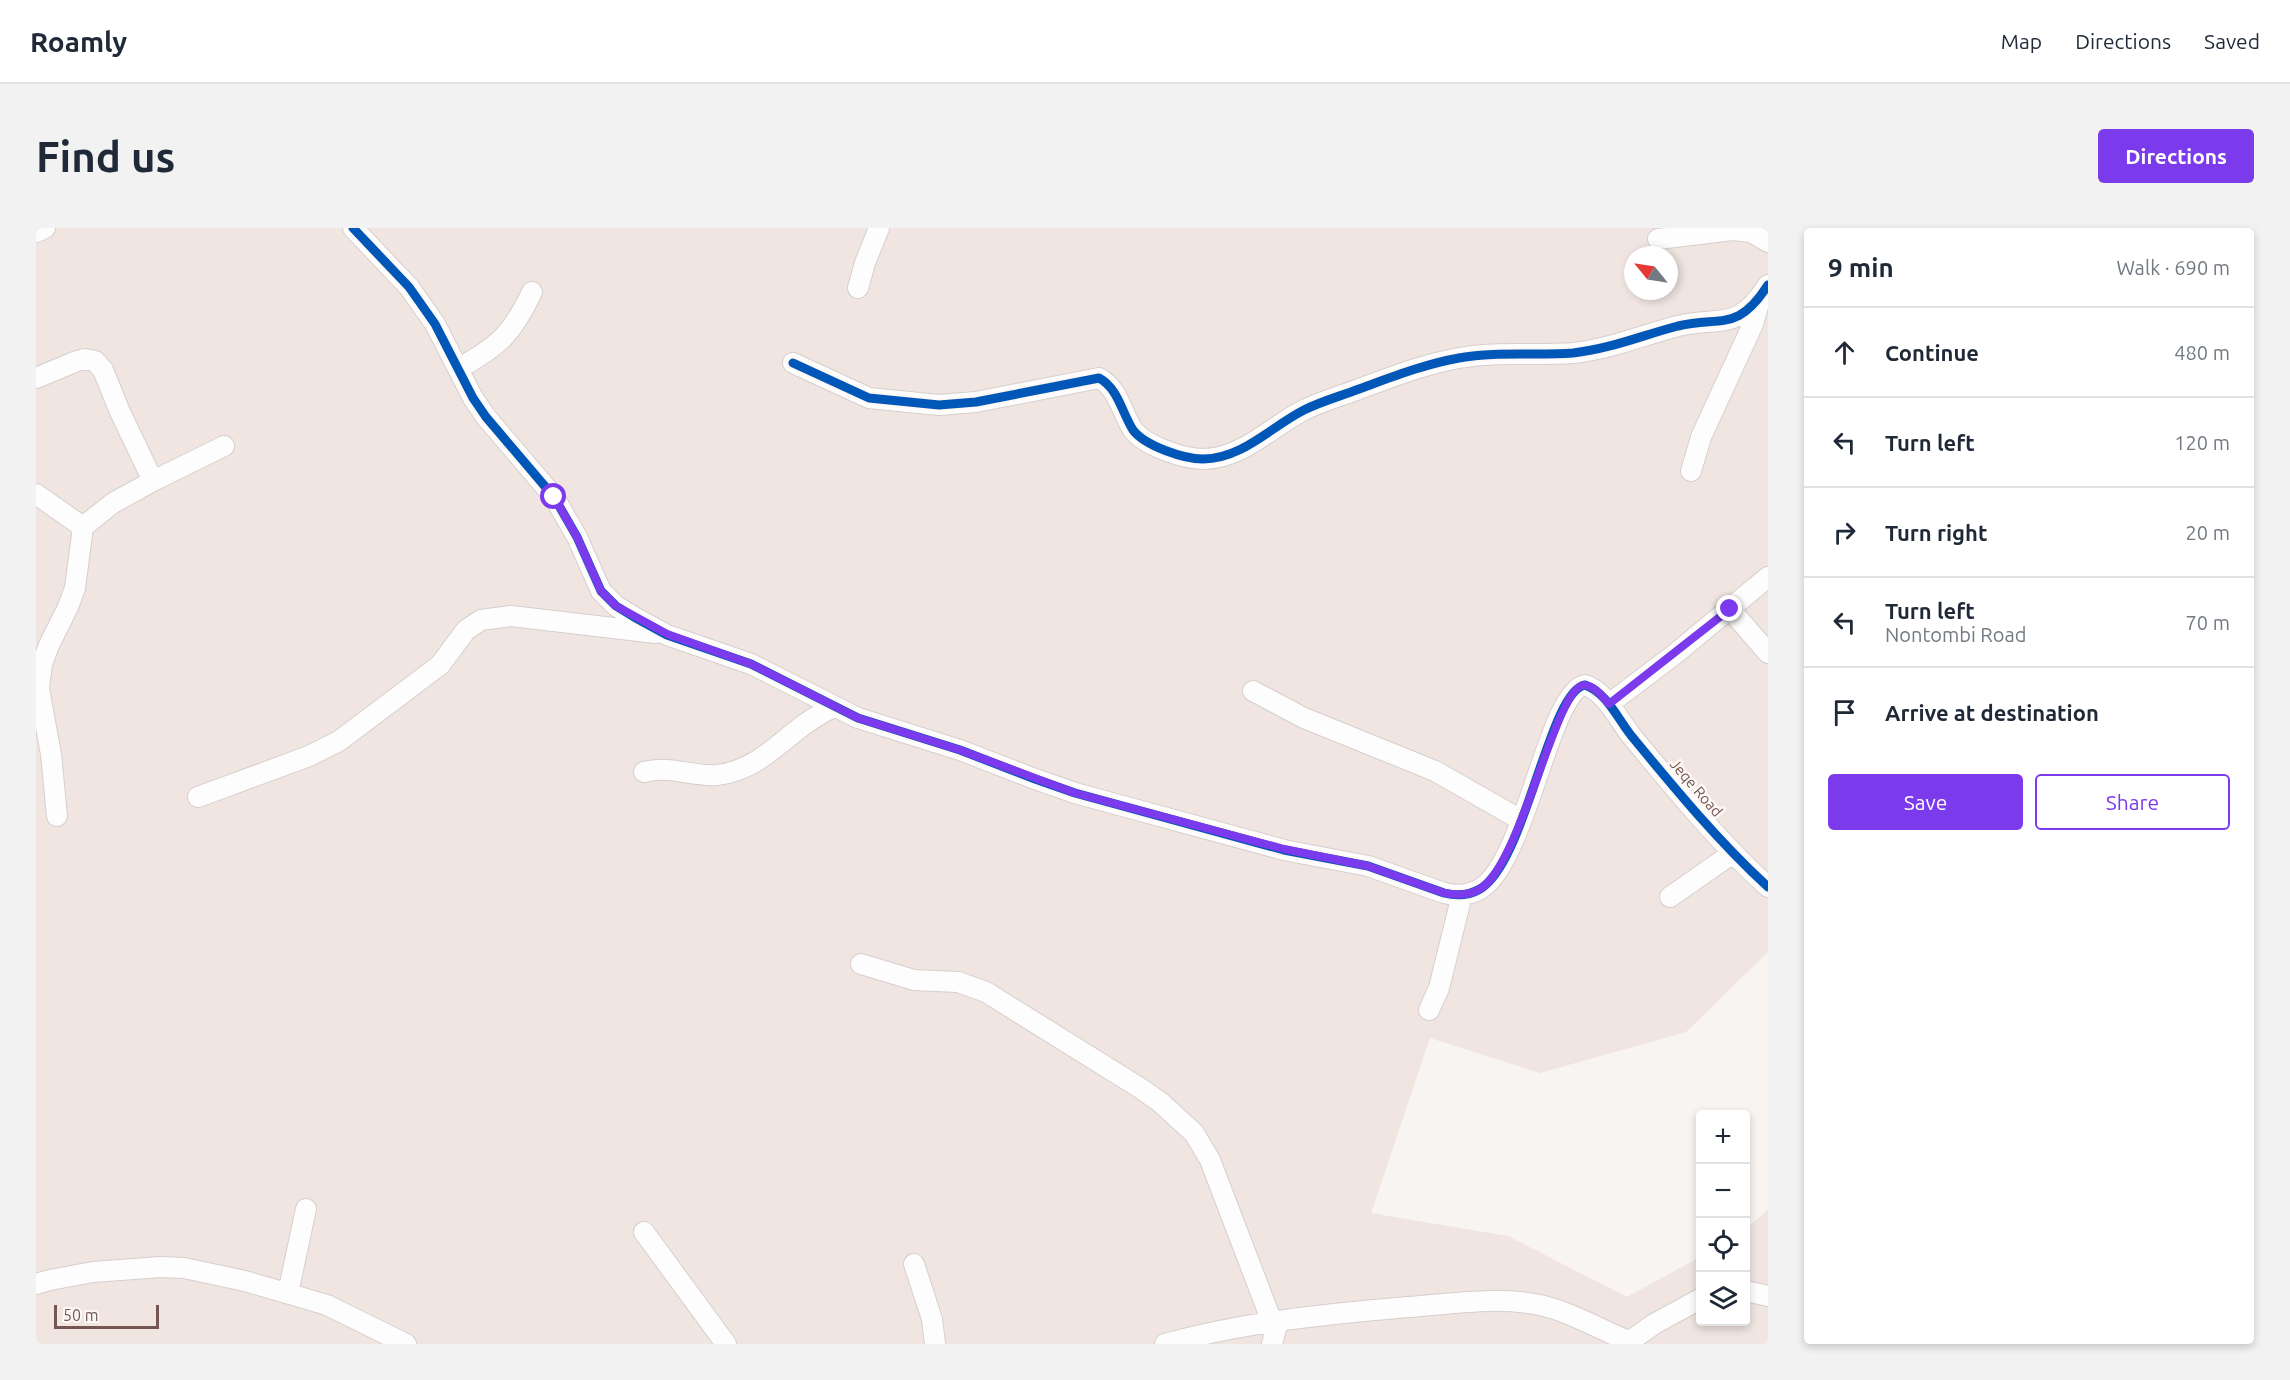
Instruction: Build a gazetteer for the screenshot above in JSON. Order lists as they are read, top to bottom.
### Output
{
  "streets": {
    "street": ["Jeqe Road"]
  },
  "scale_bar": "50 m",
  "north": "top left",
  "page": {
    "header": "Roamly",
    "nav": ["Map", "Directions", "Saved"],
    "buttons": [
      "Directions",
      ["Save", "Share"]
    ],
    "title": "Find us",
    "heading": ["9 min", "Walk · 690 m"],
    "list": [
      ["Continue", "480 m"],
      ["Turn left", "120 m"],
      ["Turn right", "20 m"],
      ["Turn left", "Nontombi Road", "70 m"],
      "Arrive at destination"
    ],
    "map_buttons": ["+", "−"],
    "scale": "50 m"
  }
}
